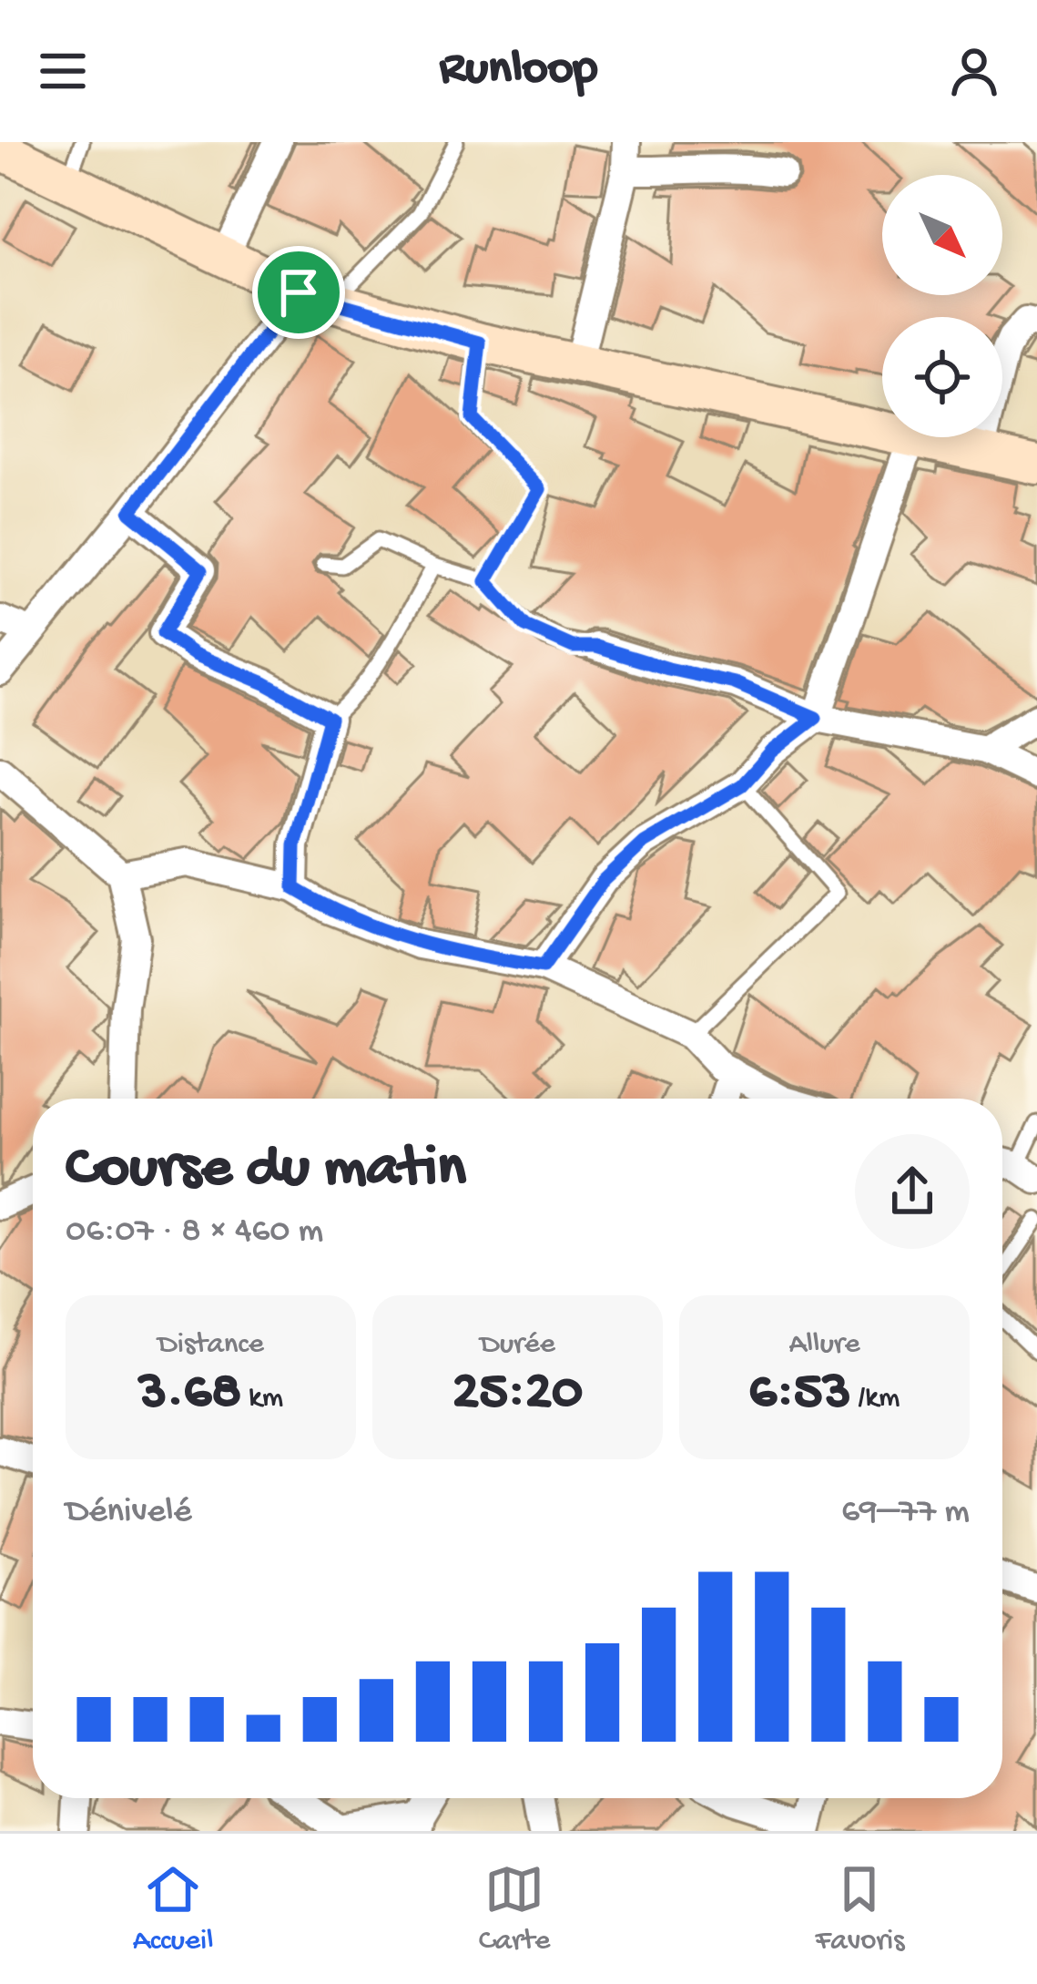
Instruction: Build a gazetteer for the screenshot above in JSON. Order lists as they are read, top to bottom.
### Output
{
  "north": "bottom right",
  "page": {
    "header": "Runloop",
    "heading": ["Course du matin", "06:07 · 8 × 460 m"],
    "stats": [
      ["Distance", "3.68 km"],
      ["Durée", "25:20"],
      ["Allure", "6:53 /km"]
    ],
    "chart": ["Dénivelé", "69–77 m"],
    "tabs": ["Accueil", "Carte", "Favoris"]
  }
}
